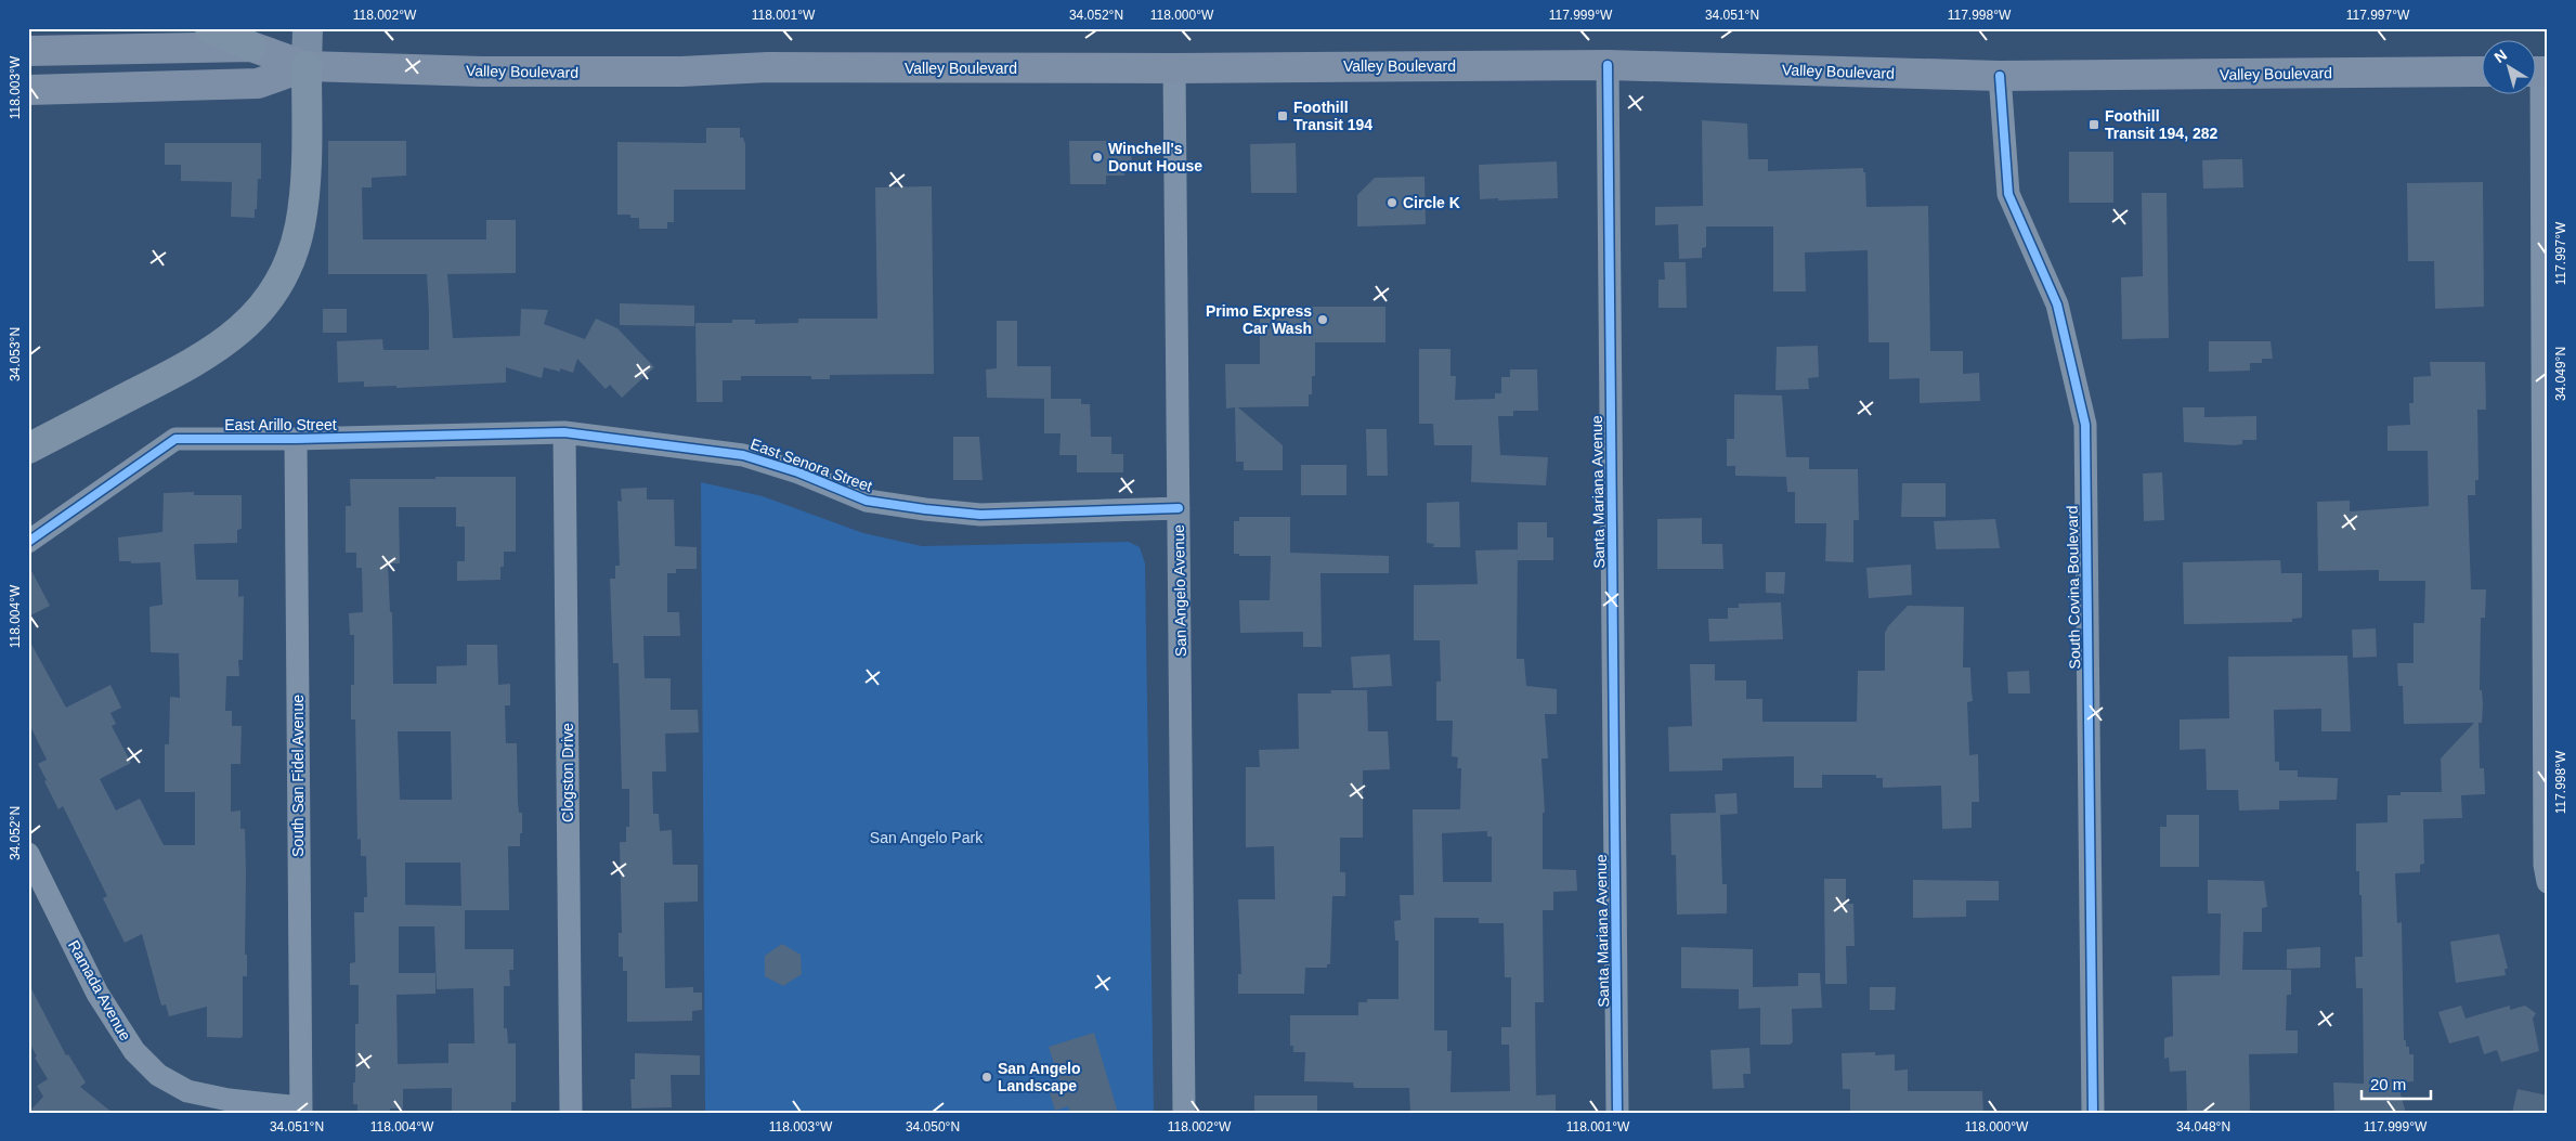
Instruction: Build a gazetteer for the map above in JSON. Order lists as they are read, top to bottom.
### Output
{
  "streets": {
    "main road": ["Valley Boulevard"],
    "street": [
      "East Arillo Street",
      "East Senora Street",
      "Santa Mariana Avenue",
      "South Covina Boulevard",
      "San Angelo Avenue",
      "Clogston Drive",
      "South San Fidel Avenue",
      "Ramada Avenue"
    ]
  },
  "crossings": [
    ["Valley Boulevard", "Santa Mariana Avenue"],
    ["Valley Boulevard", "South Covina Boulevard"],
    ["Valley Boulevard", "San Angelo Avenue"],
    ["East Arillo Street", "East Senora Street"],
    ["East Arillo Street", "Clogston Drive"],
    ["East Arillo Street", "South San Fidel Avenue"],
    ["East Senora Street", "San Angelo Avenue"],
    ["East Senora Street", "Clogston Drive"],
    ["South San Fidel Avenue", "Ramada Avenue"]
  ],
  "parks": ["San Angelo Park"],
  "places": {
    "transit": ["Foothill Transit 194", "Foothill Transit 194, 282"],
    "other": [
      "Winchell's Donut House",
      "Circle K",
      "Primo Express Car Wash",
      "San Angelo Landscape"
    ]
  },
  "scale_bar": "20 m",
  "north": "top left",
  "coordinates": [
    "118.002°W",
    "118.001°W",
    "34.052°N",
    "118.000°W",
    "117.999°W",
    "34.051°N",
    "117.998°W",
    "117.997°W",
    "118.003°W",
    "34.053°N",
    "34.049°N",
    "118.004°W",
    "34.050°N",
    "34.048°N"
  ]
}
